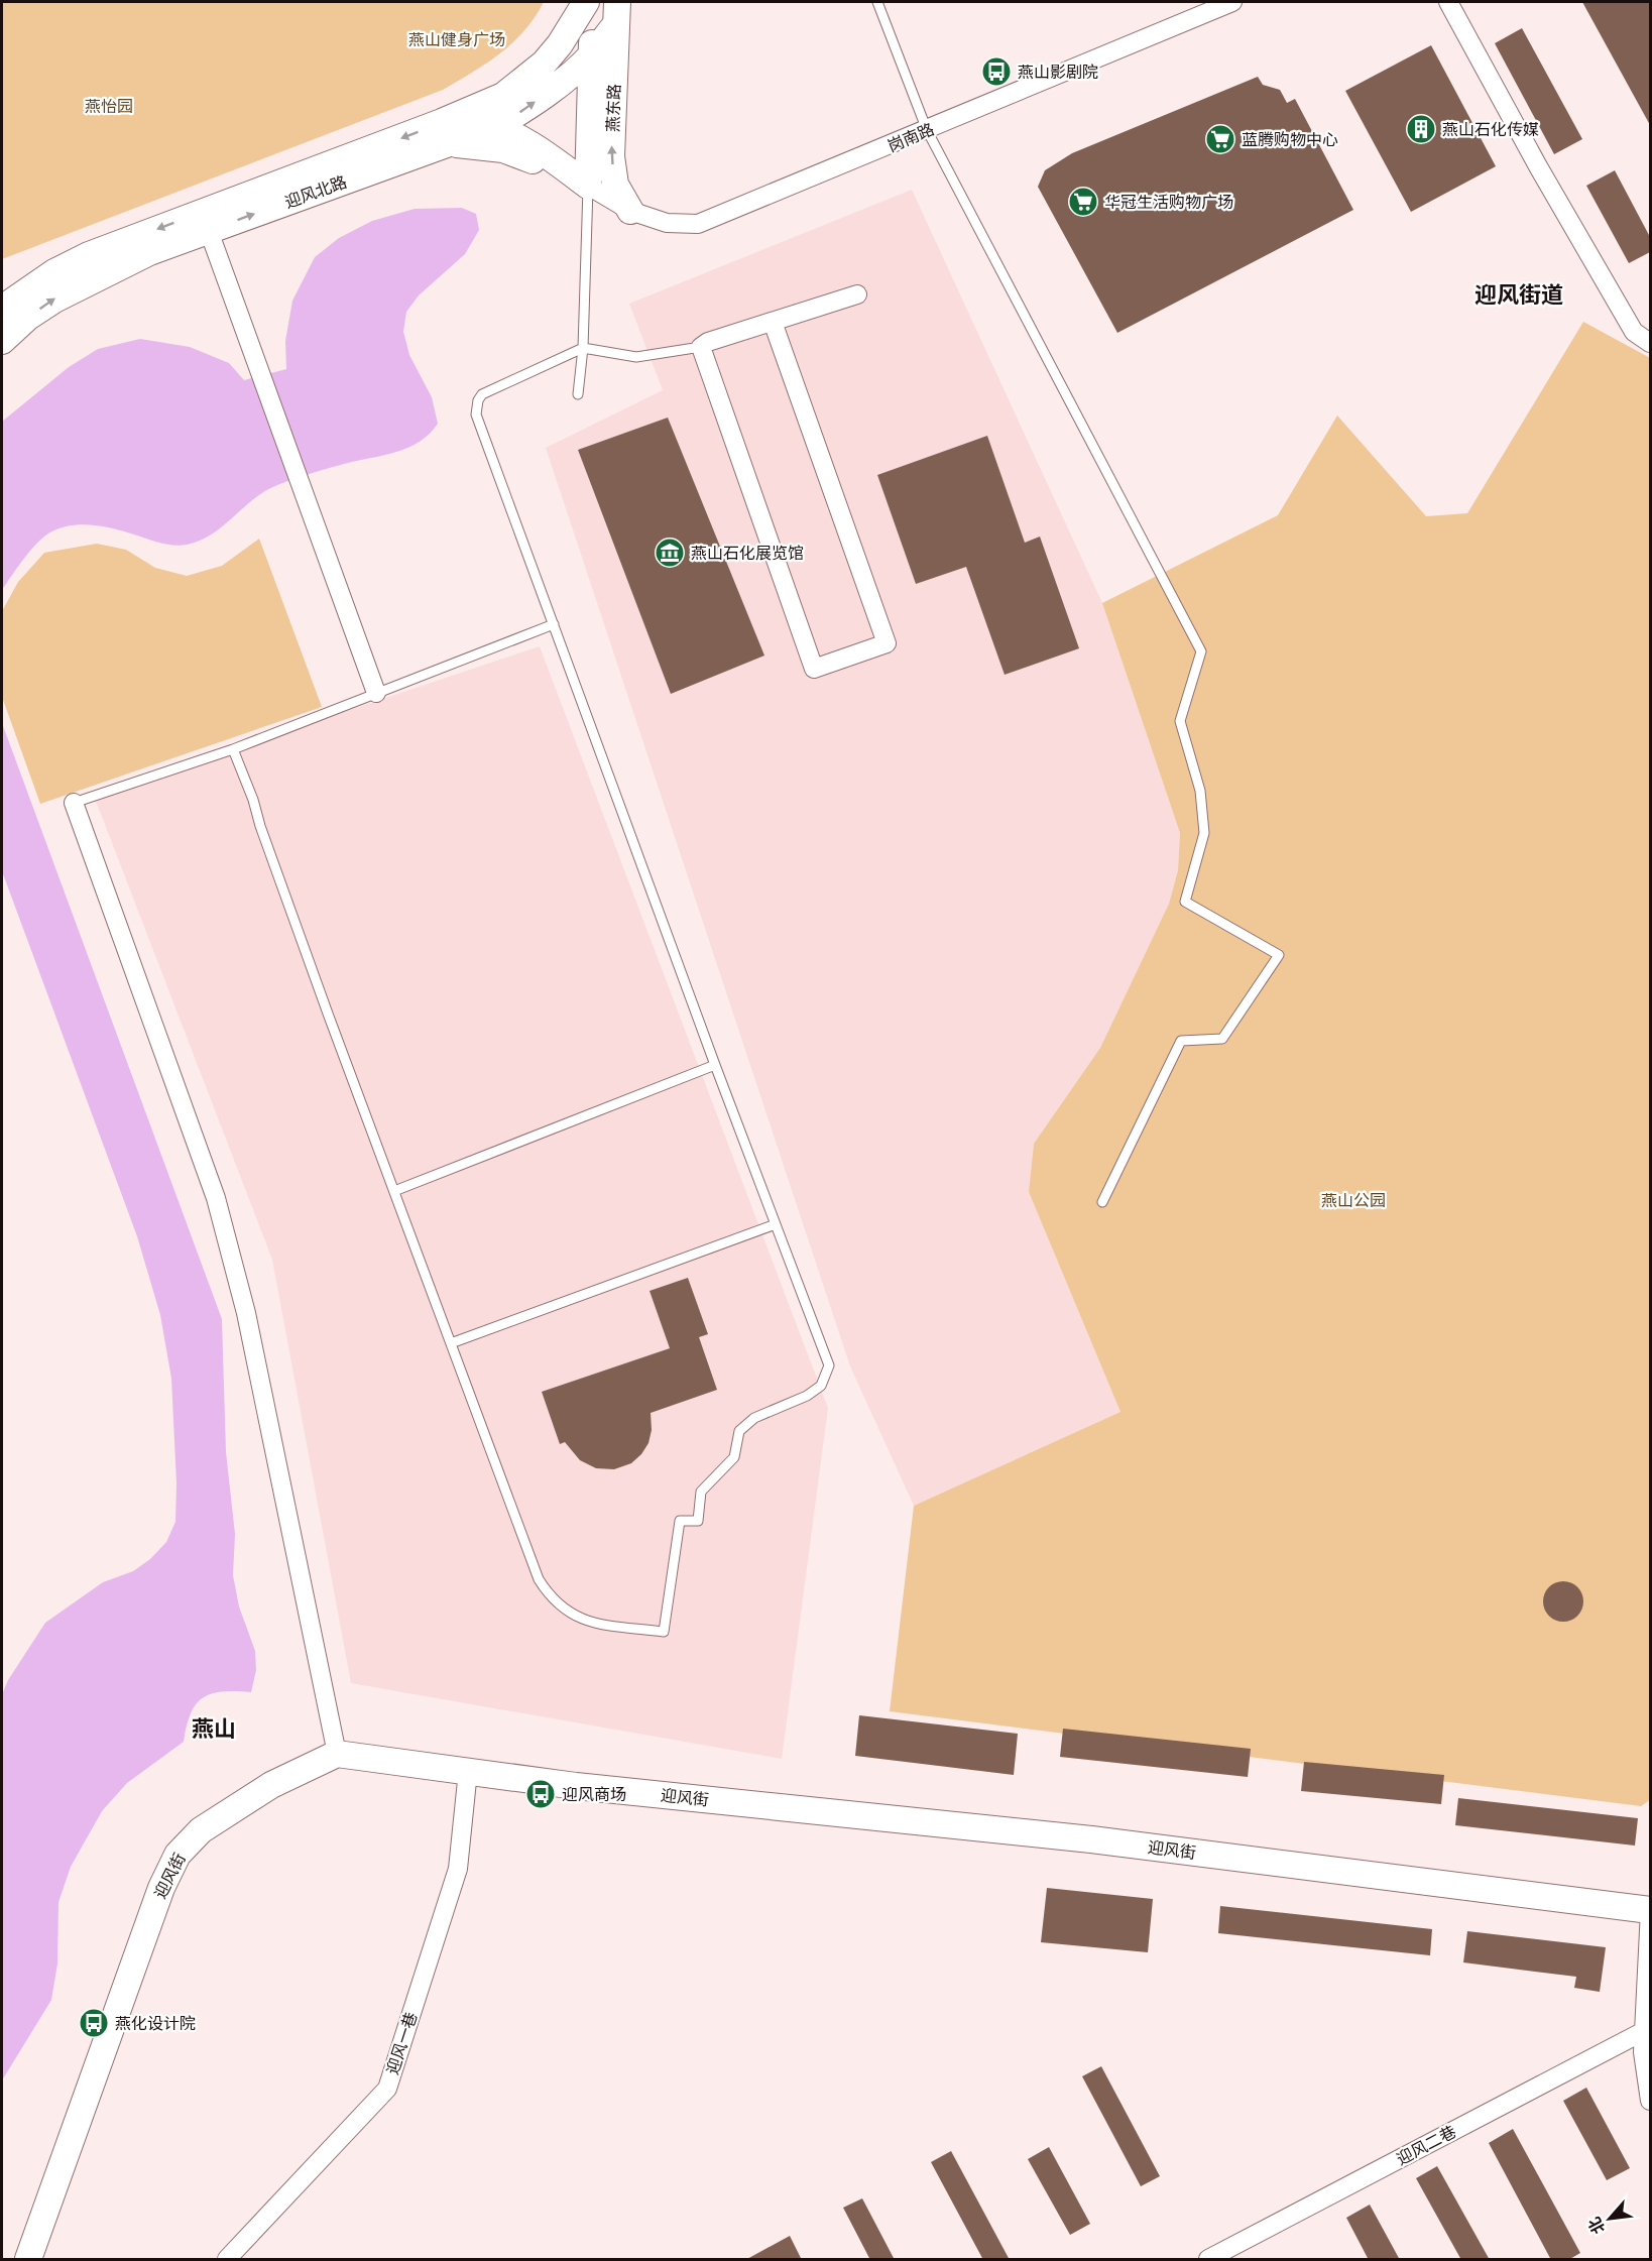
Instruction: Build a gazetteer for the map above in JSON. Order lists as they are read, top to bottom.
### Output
{
  "streets": {
    "street": [
      "燕东路",
      "岗南路",
      "迎风北路",
      "迎风街",
      "迎风一巷",
      "迎风二巷"
    ]
  },
  "crossings": [
    ["燕东路", "岗南路"],
    ["燕东路", "迎风北路"],
    ["迎风街", "迎风一巷"]
  ],
  "districts": ["迎风街道", "燕山"],
  "parks": ["燕山健身广场", "燕怡园", "燕山公园"],
  "places": {
    "bus stop": ["燕山影剧院", "迎风商场", "燕化设计院"],
    "building": ["燕山石化传媒"],
    "supermarket": ["蓝腾购物中心", "华冠生活购物广场"],
    "museum": ["燕山石化展览馆"]
  },
  "north": "bottom left"
}
